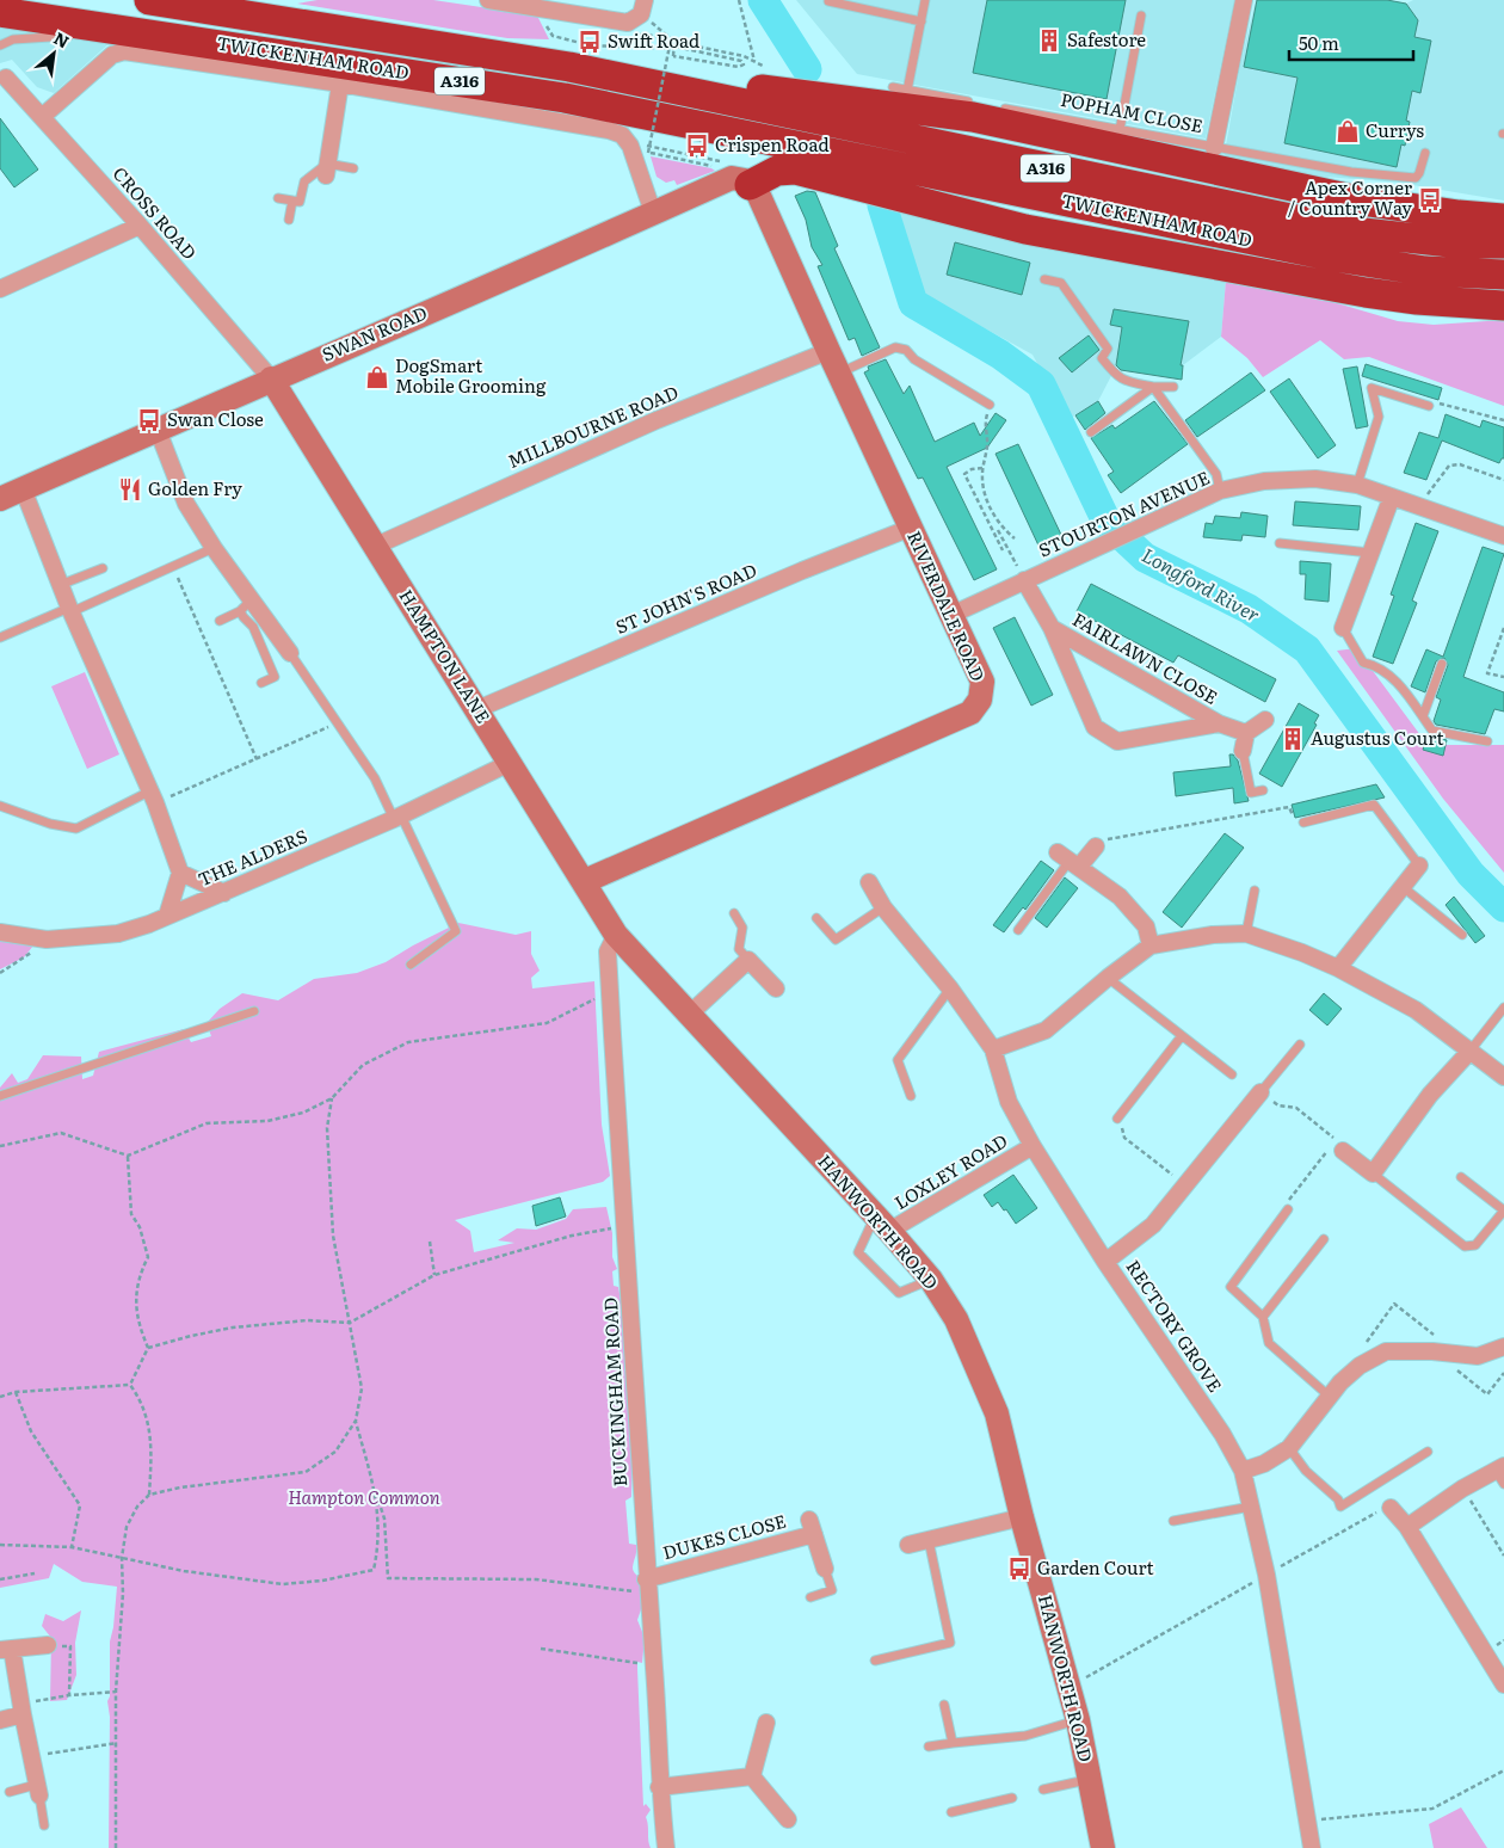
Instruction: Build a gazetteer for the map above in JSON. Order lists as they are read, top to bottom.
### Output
{
  "streets": {
    "highway": ["TWICKENHAM ROAD", "A316"],
    "street": [
      "POPHAM CLOSE",
      "CROSS ROAD",
      "SWAN ROAD",
      "MILLBOURNE ROAD",
      "STOURTON AVENUE",
      "ST JOHN'S ROAD",
      "RIVERDALE ROAD",
      "HAMPTON LANE",
      "FAIRLAWN CLOSE",
      "THE ALDERS",
      "LOXLEY ROAD",
      "HANWORTH ROAD",
      "RECTORY GROVE",
      "BUCKINGHAM ROAD",
      "DUKES CLOSE"
    ]
  },
  "crossings": [
    ["TWICKENHAM ROAD", "A316"],
    ["CROSS ROAD", "SWAN ROAD"],
    ["CROSS ROAD", "HAMPTON LANE"],
    ["SWAN ROAD", "RIVERDALE ROAD"],
    ["SWAN ROAD", "HAMPTON LANE"],
    ["MILLBOURNE ROAD", "RIVERDALE ROAD"],
    ["MILLBOURNE ROAD", "HAMPTON LANE"],
    ["STOURTON AVENUE", "RIVERDALE ROAD"],
    ["STOURTON AVENUE", "FAIRLAWN CLOSE"],
    ["ST JOHN'S ROAD", "RIVERDALE ROAD"],
    ["ST JOHN'S ROAD", "HAMPTON LANE"],
    ["RIVERDALE ROAD", "HAMPTON LANE"],
    ["HAMPTON LANE", "THE ALDERS"],
    ["HAMPTON LANE", "HANWORTH ROAD"],
    ["HAMPTON LANE", "BUCKINGHAM ROAD"],
    ["LOXLEY ROAD", "HANWORTH ROAD"],
    ["LOXLEY ROAD", "RECTORY GROVE"],
    ["HANWORTH ROAD", "BUCKINGHAM ROAD"],
    ["BUCKINGHAM ROAD", "DUKES CLOSE"]
  ],
  "water": ["Longford River"],
  "parks": ["Hampton Common"],
  "places": {
    "building": ["Safestore", "Augustus Court"],
    "bus stop": [
      "Swift Road",
      "Crispen Road",
      "Apex Corner / Country Way",
      "Swan Close",
      "Garden Court"
    ],
    "shop": ["Currys", "DogSmart Mobile Grooming"],
    "restaurant": ["Golden Fry"]
  },
  "scale_bar": "50 m",
  "north": "top right"
}
